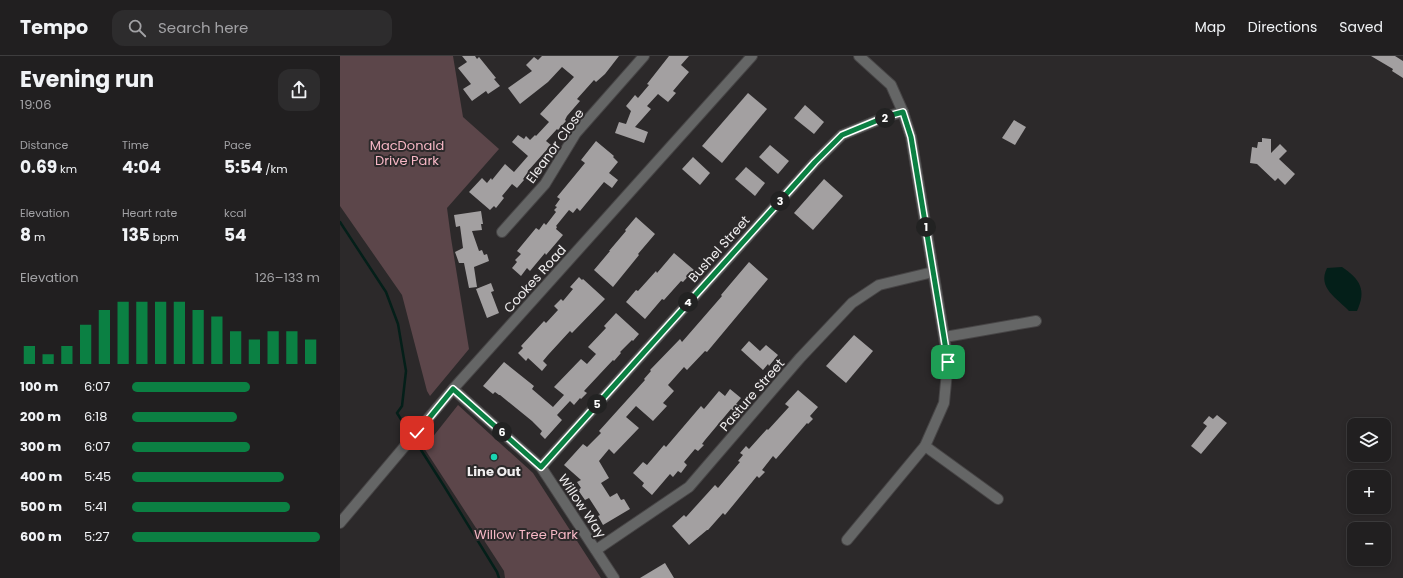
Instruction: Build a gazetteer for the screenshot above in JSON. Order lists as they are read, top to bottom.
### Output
{
  "streets": {
    "street": [
      "Eleanor Close",
      "Bushel Street",
      "Cookes Road",
      "Pasture Street",
      "Willow Way"
    ]
  },
  "crossings": [
    ["Bushel Street", "Willow Way"],
    ["Cookes Road", "Willow Way"],
    ["Pasture Street", "Willow Way"]
  ],
  "parks": ["MacDonald Drive Park", "Willow Tree Park"],
  "places": ["Line Out"],
  "page": {
    "header": "Tempo",
    "search": "Search here",
    "nav": ["Map", "Directions", "Saved"],
    "heading": ["Evening run", "19:06"],
    "pins": [
      "2",
      "3",
      "1",
      "4",
      "5",
      "6"
    ],
    "stats": [
      ["Distance", "0.69 km"],
      ["Time", "4:04"],
      ["Pace", "5:54 /km"],
      ["Elevation", "8 m"],
      ["Heart rate", "135 bpm"],
      ["kcal", "54"]
    ],
    "chart": ["Elevation", "126–133 m"],
    "list": [
      {
        "name": "100 m",
        "note": "6:07"
      },
      {
        "name": "200 m",
        "note": "6:18"
      },
      {
        "name": "300 m",
        "note": "6:07"
      },
      {
        "name": "400 m",
        "note": "5:45"
      },
      {
        "name": "500 m",
        "note": "5:41"
      },
      {
        "name": "600 m",
        "note": "5:27"
      }
    ],
    "map_buttons": ["+", "−"]
  }
}
